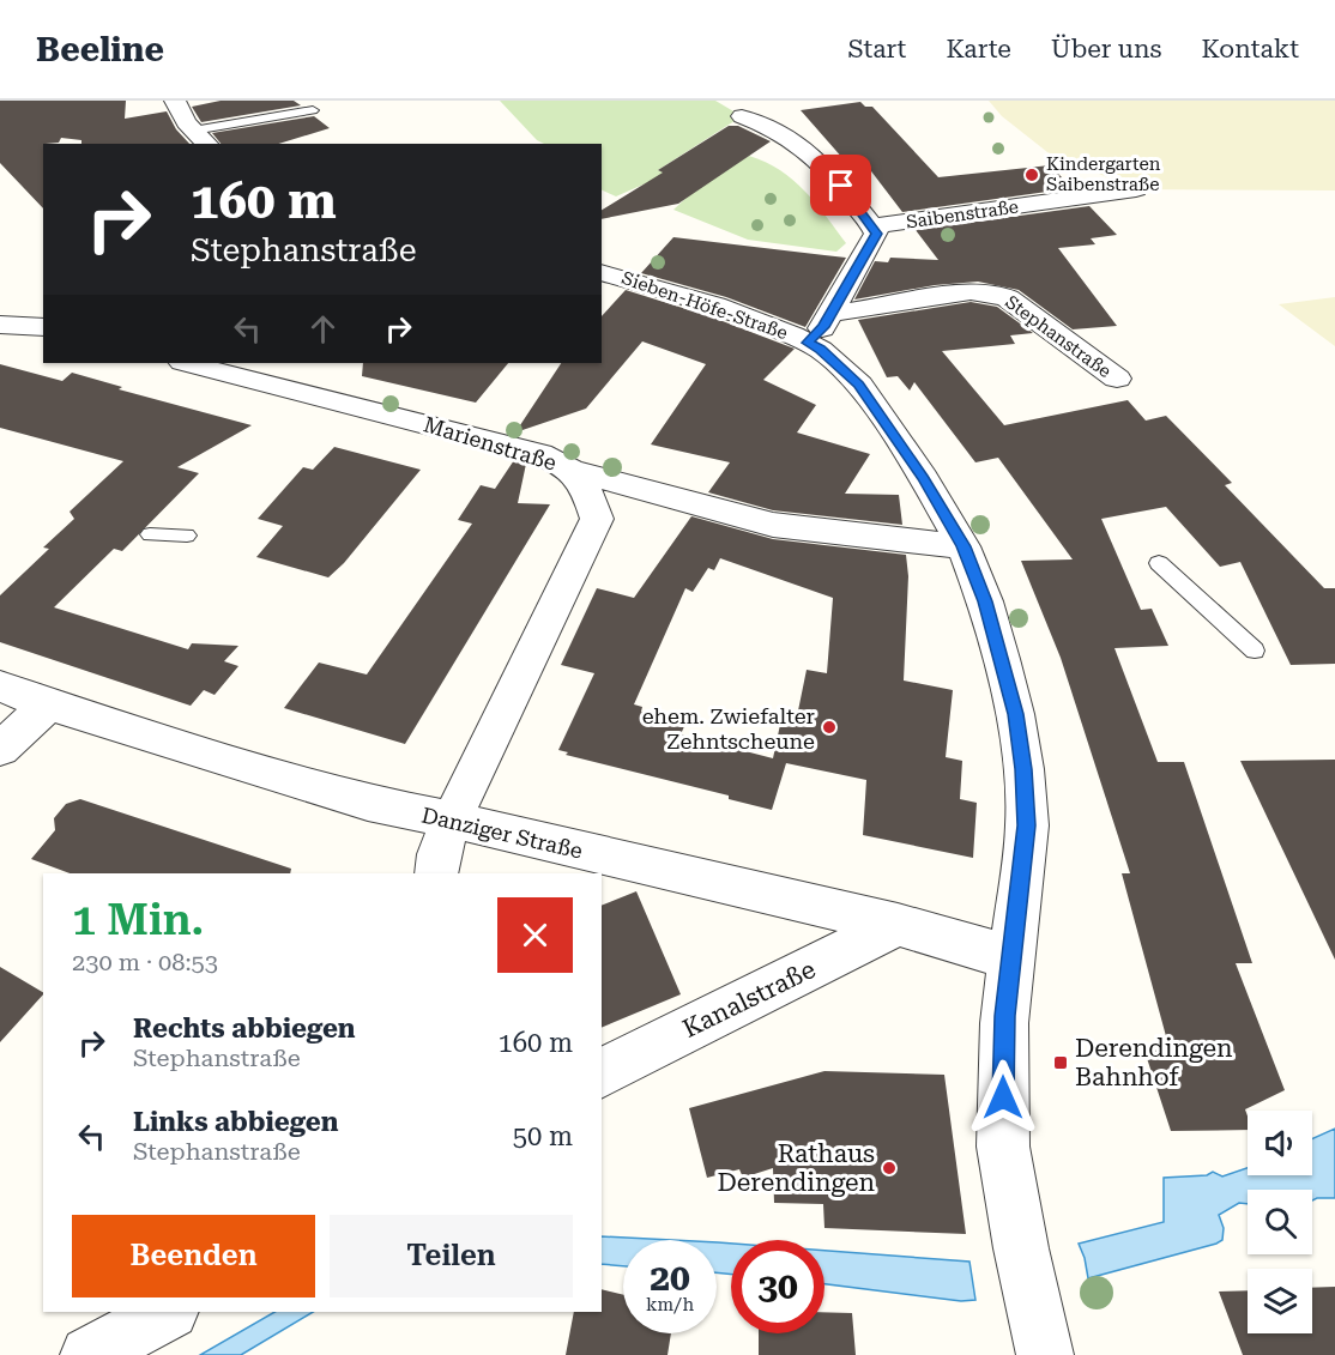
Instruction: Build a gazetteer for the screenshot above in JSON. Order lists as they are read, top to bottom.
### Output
{
  "streets": {
    "street": [
      "Saibenstraße",
      "Sieben-Höfe-Straße",
      "Stephanstraße",
      "Marienstraße",
      "Danziger Straße",
      "Kanalstraße"
    ]
  },
  "crossings": [
    ["Sieben-Höfe-Straße", "Danziger Straße"],
    ["Marienstraße", "Danziger Straße"],
    ["Danziger Straße", "Kanalstraße"]
  ],
  "places": {
    "other": ["Kindergarten Saibenstraße", "ehem. Zwiefalter Zehntscheune", "Rathaus Derendingen"],
    "transit": ["Derendingen Bahnhof"]
  },
  "page": {
    "header": "Beeline",
    "nav": [
      "Start",
      "Karte",
      "Über uns",
      "Kontakt"
    ],
    "turn": ["160 m", "Stephanstraße"],
    "heading": ["1 Min.", "230 m · 08:53"],
    "list": [
      {
        "name": "Rechts abbiegen",
        "note": "Stephanstraße",
        "value": "160 m"
      },
      {
        "name": "Links abbiegen",
        "note": "Stephanstraße",
        "value": "50 m"
      }
    ],
    "buttons": ["Beenden", "Teilen"],
    "speed": "20 km/h",
    "limit": "30"
  }
}
